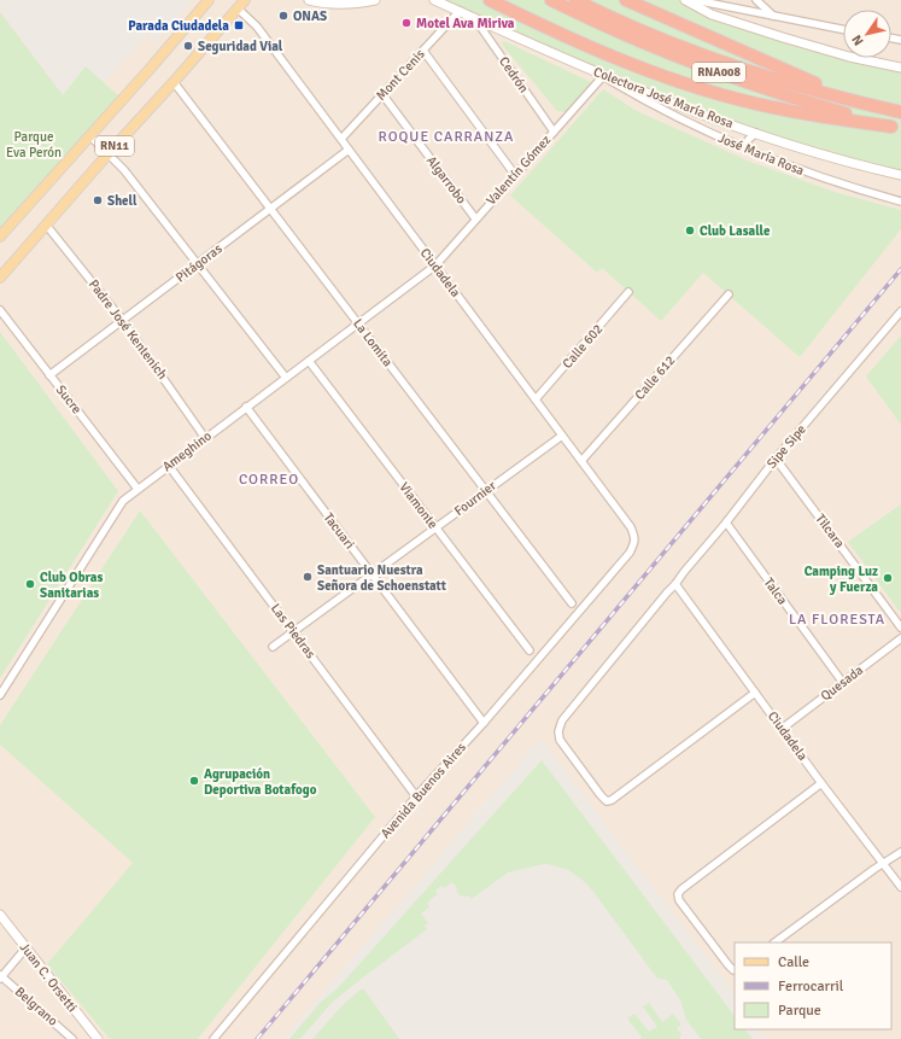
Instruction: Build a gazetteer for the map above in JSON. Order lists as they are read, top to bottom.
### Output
{
  "streets": {
    "highway": ["RNA008"],
    "main road": ["Colectora José María Rosa", "RN11", "Juan C. Orsetti"],
    "street": [
      "Mont Cenis",
      "Cedrón",
      "José María Rosa",
      "Valentín Gómez",
      "Algarrobo",
      "Pitágoras",
      "Ciudadela",
      "Padre José Kentenich",
      "La Lomita",
      "Calle 602",
      "Calle 612",
      "Sucre",
      "Sipe Sipe",
      "Ameghino",
      "Fournier",
      "Viamonte",
      "Tacuari",
      "Tilcara",
      "Talca",
      "Las Piedras",
      "Quesada",
      "Avenida Buenos Aires",
      "Belgrano"
    ]
  },
  "crossings": [
    ["Mont Cenis", "Colectora José María Rosa"],
    ["Mont Cenis", "Algarrobo"],
    ["Mont Cenis", "Ciudadela"],
    ["Cedrón", "Colectora José María Rosa"],
    ["Cedrón", "Valentín Gómez"],
    ["Colectora José María Rosa", "José María Rosa"],
    ["Colectora José María Rosa", "Valentín Gómez"],
    ["RN11", "Ciudadela"],
    ["RN11", "Padre José Kentenich"],
    ["RN11", "La Lomita"],
    ["José María Rosa", "Valentín Gómez"],
    ["Valentín Gómez", "Algarrobo"],
    ["Valentín Gómez", "Ciudadela"],
    ["Valentín Gómez", "Ameghino"],
    ["Pitágoras", "Ciudadela"],
    ["Pitágoras", "Padre José Kentenich"],
    ["Pitágoras", "La Lomita"],
    ["Pitágoras", "Sucre"],
    ["Ciudadela", "Calle 602"],
    ["Ciudadela", "Calle 612"],
    ["Ciudadela", "Sipe Sipe"],
    ["Ciudadela", "Ameghino"],
    ["Ciudadela", "Fournier"],
    ["Ciudadela", "Quesada"],
    ["Ciudadela", "Avenida Buenos Aires"],
    ["Padre José Kentenich", "Ameghino"],
    ["La Lomita", "Ameghino"],
    ["La Lomita", "Fournier"],
    ["Sucre", "Ameghino"],
    ["Sipe Sipe", "Tilcara"],
    ["Sipe Sipe", "Talca"],
    ["Ameghino", "Viamonte"],
    ["Ameghino", "Tacuari"],
    ["Ameghino", "Las Piedras"],
    ["Fournier", "Viamonte"],
    ["Fournier", "Tacuari"],
    ["Fournier", "Las Piedras"],
    ["Tacuari", "Avenida Buenos Aires"],
    ["Talca", "Quesada"],
    ["Las Piedras", "Avenida Buenos Aires"]
  ],
  "districts": ["ROQUE CARRANZA", "CORREO", "LA FLORESTA"],
  "parks": ["Parque Eva Perón"],
  "places": {
    "other": [
      "ONAS",
      "Motel Ava Miriva",
      "Seguridad Vial",
      "Shell",
      "Club Lasalle",
      "Santuario Nuestra Señora de Schoenstatt",
      "Camping Luz y Fuerza",
      "Club Obras Sanitarias",
      "Agrupación Deportiva Botafogo"
    ],
    "transit": ["Parada Ciudadela"]
  },
  "legend": ["Calle", "Ferrocarril", "Parque"],
  "north": "bottom left"
}
